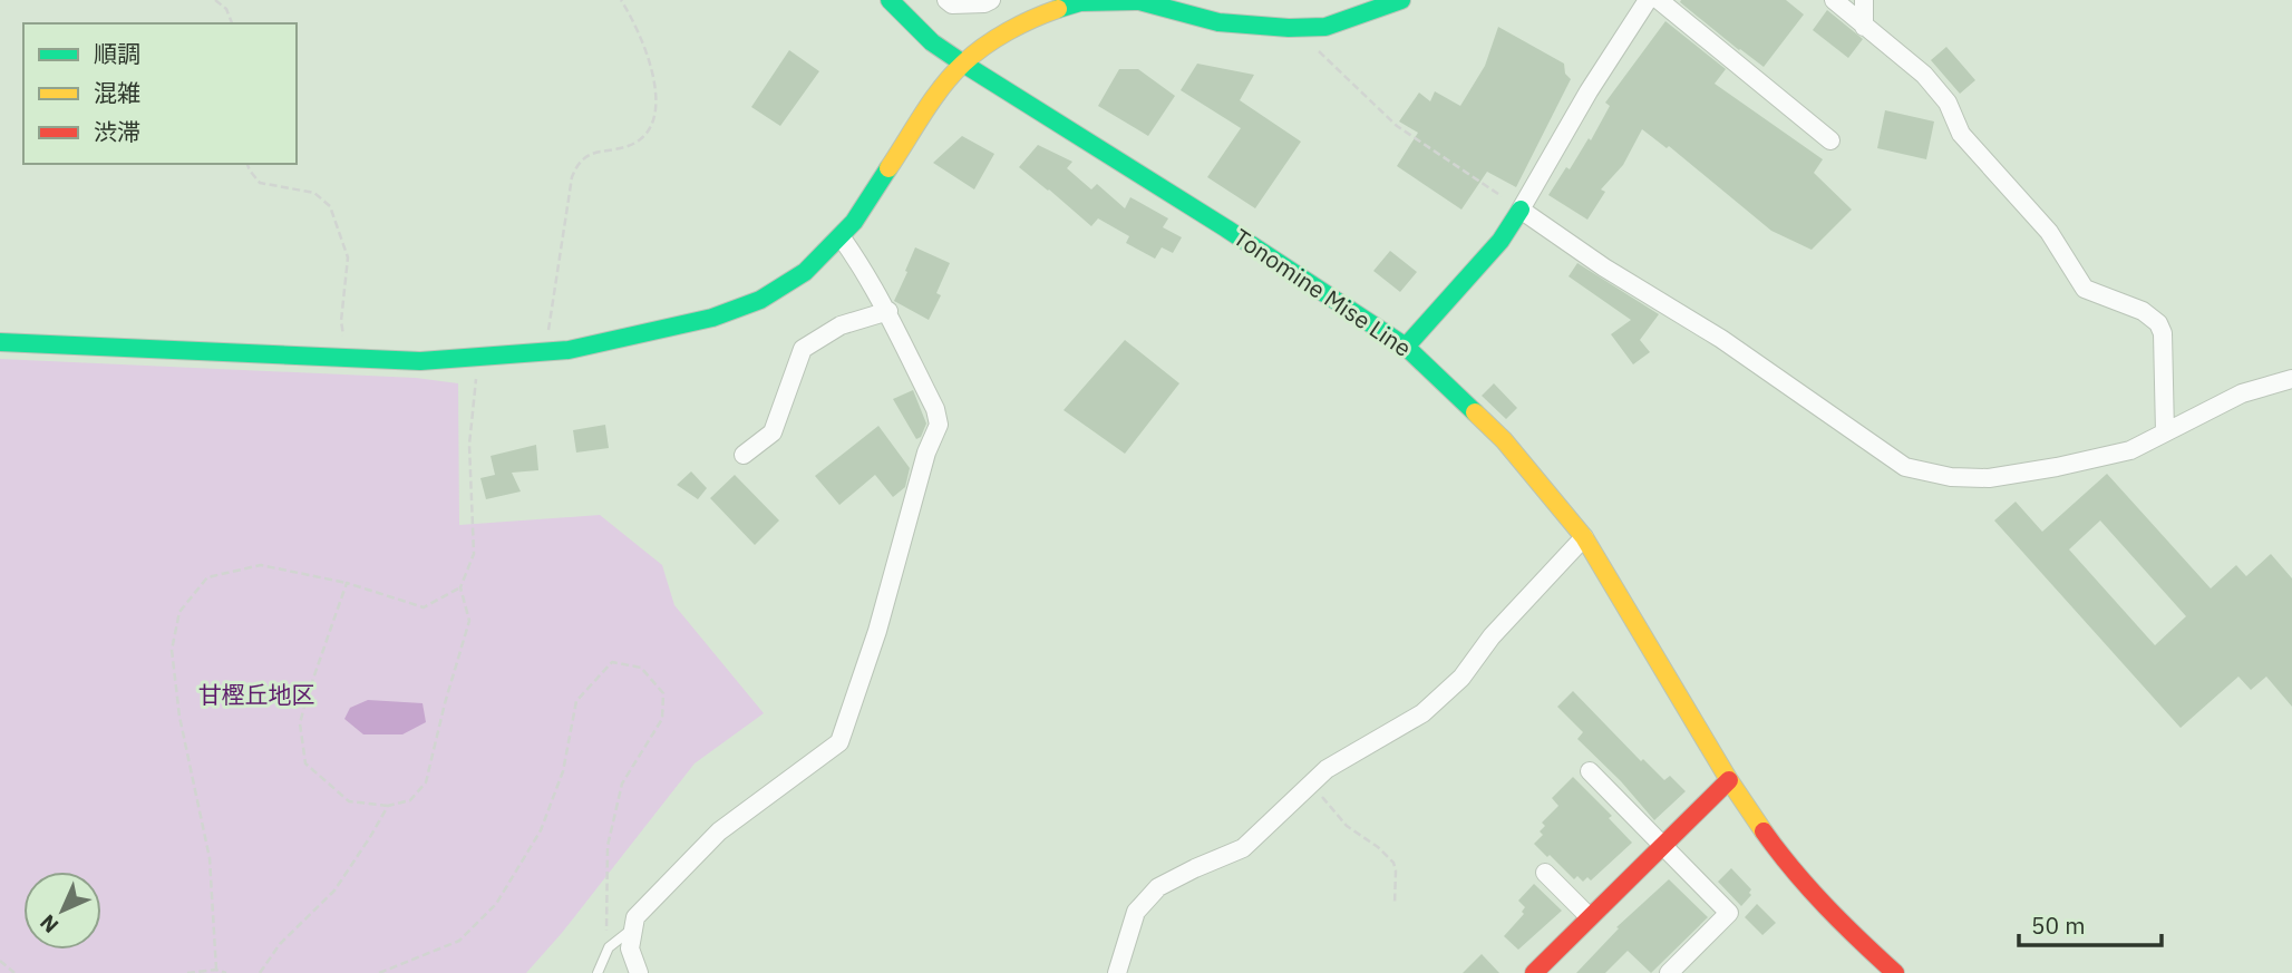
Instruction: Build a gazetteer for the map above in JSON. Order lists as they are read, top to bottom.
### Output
{
  "streets": {
    "main road": ["Tonomine Mise Line"]
  },
  "parks": ["甘樫丘地区"],
  "legend": ["順調", "混雑", "渋滞"],
  "scale_bar": "50 m",
  "north": "bottom left"
}
